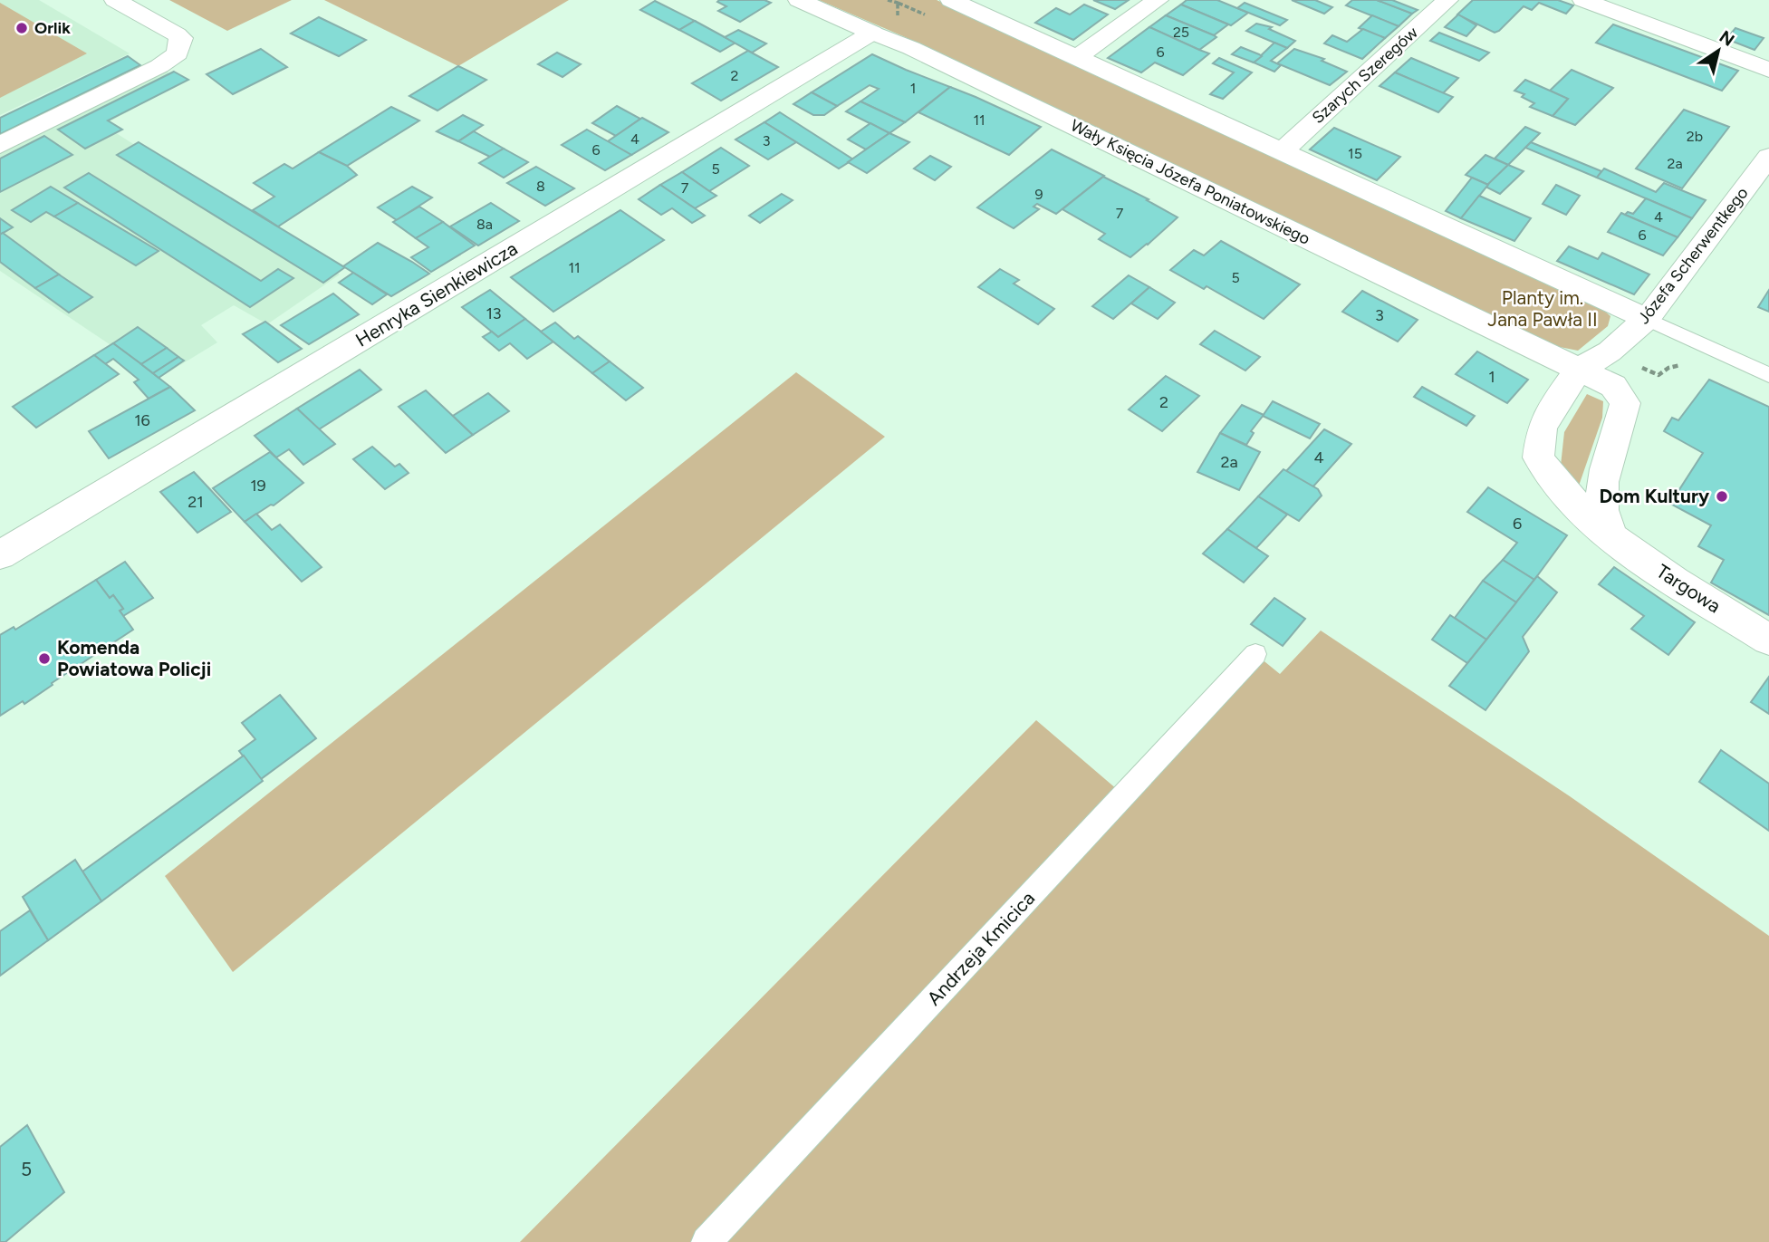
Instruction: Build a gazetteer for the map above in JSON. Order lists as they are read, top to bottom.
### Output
{
  "streets": {
    "street": [
      "Szarych Szeregów",
      "Wały Księcia Józefa Poniatowskiego",
      "Józefa Scherwentkego",
      "Henryka Sienkiewicza",
      "Targowa"
    ],
    "lane": ["Andrzeja Kmicica"]
  },
  "crossings": [
    ["Wały Księcia Józefa Poniatowskiego", "Józefa Scherwentkego"],
    ["Wały Księcia Józefa Poniatowskiego", "Henryka Sienkiewicza"],
    ["Wały Księcia Józefa Poniatowskiego", "Targowa"],
    ["Józefa Scherwentkego", "Targowa"]
  ],
  "parks": ["Planty im. Jana Pawła II"],
  "places": ["Orlik", "Dom Kultury", "Komenda Powiatowa Policji"],
  "house_numbers": [
    "25",
    "6",
    "2",
    "1",
    "11",
    "2b",
    "4",
    "3",
    "6",
    "15",
    "2a",
    "5",
    "8",
    "7",
    "9",
    "7",
    "4",
    "8a",
    "6",
    "11",
    "5",
    "13",
    "3",
    "1",
    "2",
    "16",
    "4",
    "2a",
    "19",
    "21",
    "6",
    "5"
  ],
  "north": "top right"
}
